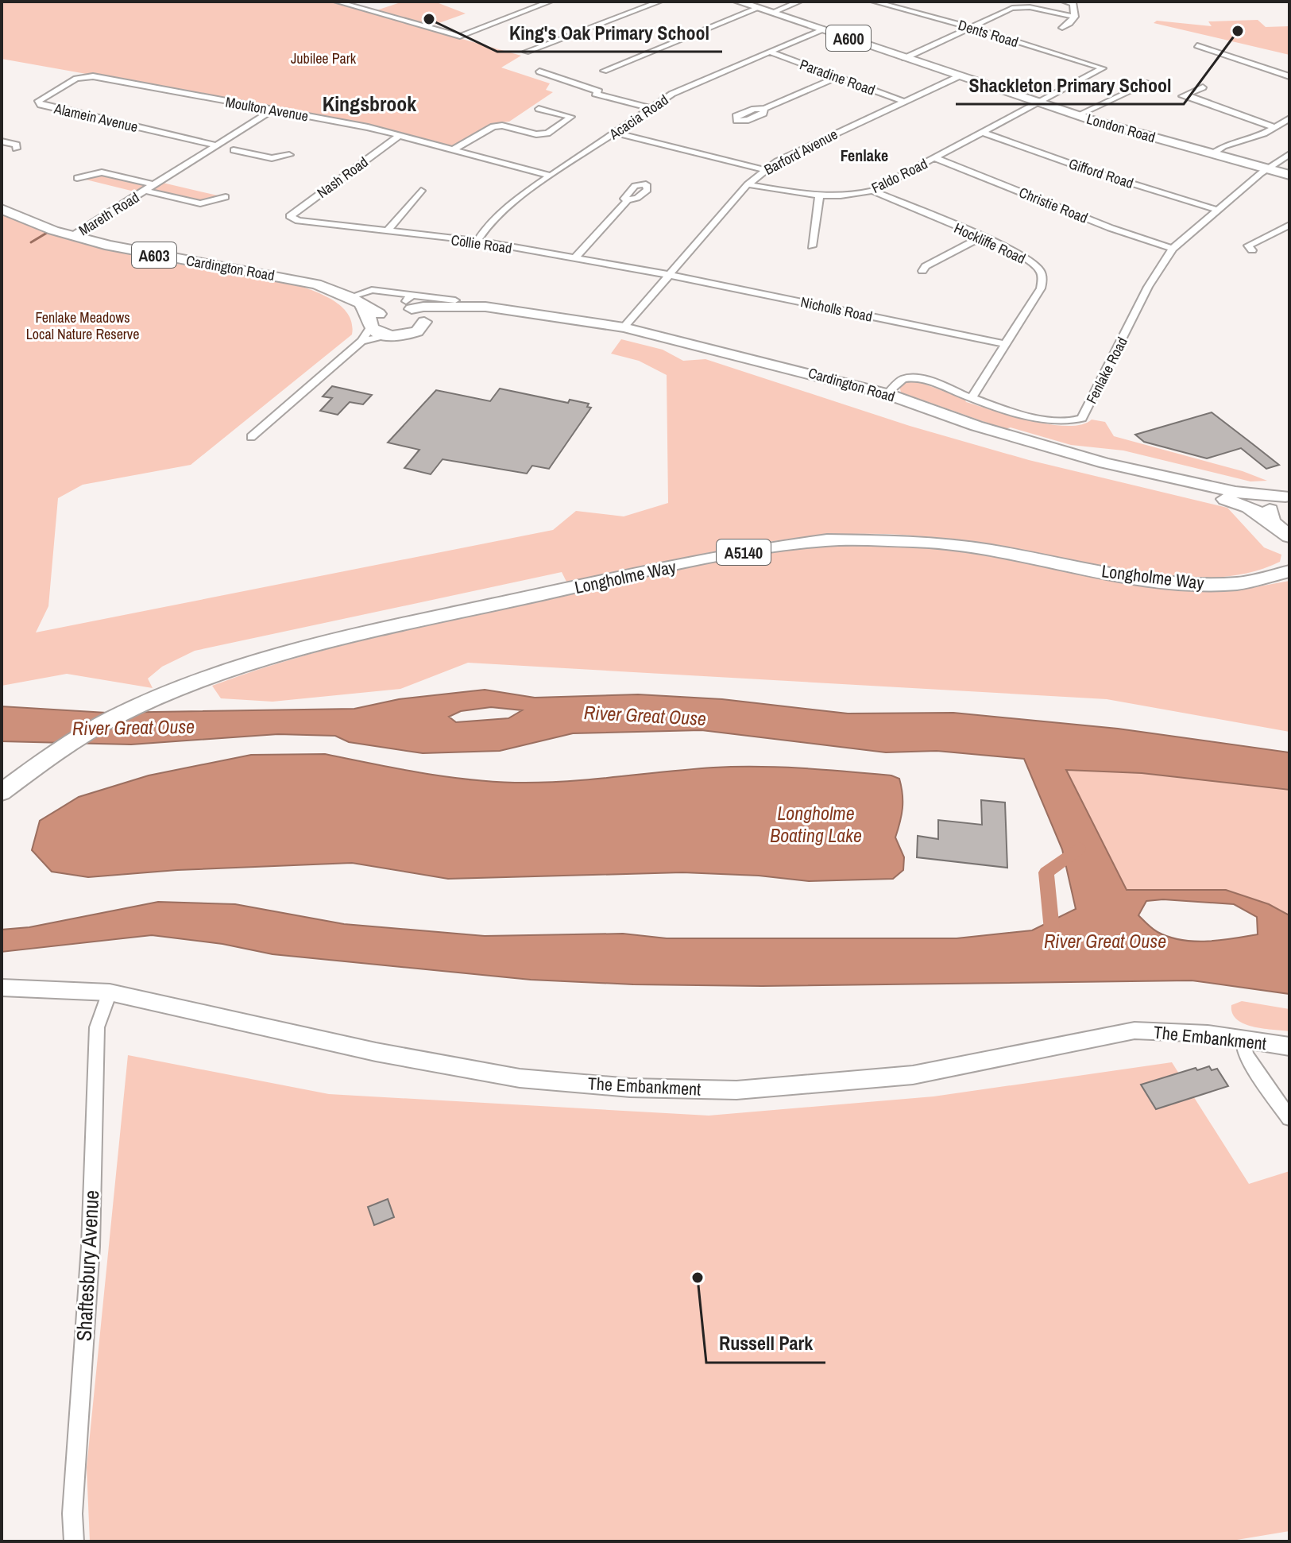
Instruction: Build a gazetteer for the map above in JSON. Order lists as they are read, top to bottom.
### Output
{
  "streets": {
    "main road": [
      "A600",
      "London Road",
      "A603",
      "Cardington Road",
      "A5140",
      "Longholme Way"
    ],
    "street": [
      "Dents Road",
      "Paradine Road",
      "Moulton Avenue",
      "Acacia Road",
      "Alamein Avenue",
      "Barford Avenue",
      "Gifford Road",
      "Faldo Road",
      "Nash Road",
      "Christie Road",
      "Mareth Road",
      "Hockliffe Road",
      "Collie Road",
      "Nicholls Road",
      "Fenlake Road",
      "The Embankment",
      "Shaftesbury Avenue"
    ]
  },
  "crossings": [
    ["Dents Road", "Faldo Road"],
    ["Paradine Road", "Acacia Road"],
    ["Paradine Road", "Barford Avenue"],
    ["Moulton Avenue", "Acacia Road"],
    ["Moulton Avenue", "Alamein Avenue"],
    ["Moulton Avenue", "Nash Road"],
    ["Moulton Avenue", "Mareth Road"],
    ["Acacia Road", "London Road"],
    ["Acacia Road", "Collie Road"],
    ["Alamein Avenue", "Mareth Road"],
    ["London Road", "Barford Avenue"],
    ["London Road", "Faldo Road"],
    ["London Road", "Fenlake Road"],
    ["Barford Avenue", "Faldo Road"],
    ["Barford Avenue", "Collie Road"],
    ["Barford Avenue", "Cardington Road"],
    ["Barford Avenue", "Nicholls Road"],
    ["Gifford Road", "Faldo Road"],
    ["Gifford Road", "Fenlake Road"],
    ["Faldo Road", "Christie Road"],
    ["Faldo Road", "Hockliffe Road"],
    ["Nash Road", "Collie Road"],
    ["Christie Road", "Fenlake Road"],
    ["Mareth Road", "Cardington Road"],
    ["Hockliffe Road", "Nicholls Road"],
    ["Hockliffe Road", "Fenlake Road"],
    ["Collie Road", "Nicholls Road"],
    ["Cardington Road", "Fenlake Road"],
    ["The Embankment", "Shaftesbury Avenue"]
  ],
  "districts": ["Kingsbrook", "Fenlake"],
  "water": ["River Great Ouse", "Longholme Boating Lake"],
  "parks": ["Jubilee Park", "Fenlake Meadows Local Nature Reserve"],
  "places": ["King's Oak Primary School", "Shackleton Primary School", "Russell Park"]
}
